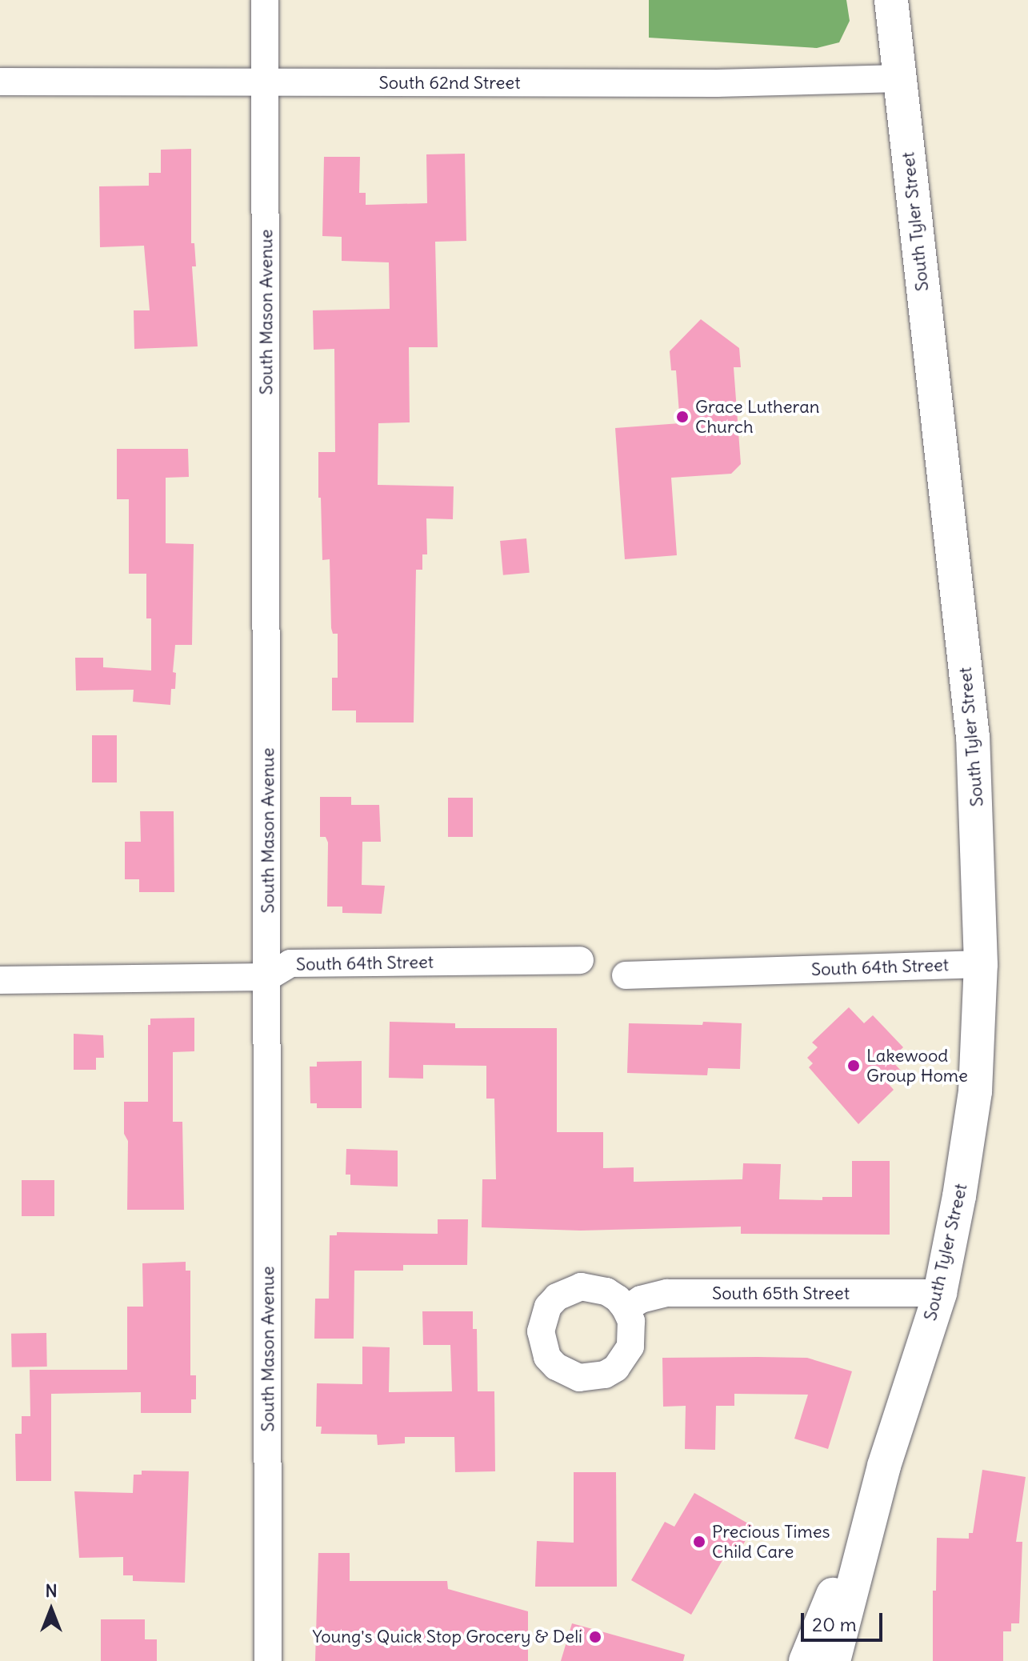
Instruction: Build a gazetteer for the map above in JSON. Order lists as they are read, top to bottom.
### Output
{
  "streets": {
    "street": [
      "South 62nd Street",
      "South Tyler Street",
      "South Mason Avenue",
      "South 64th Street",
      "South 65th Street"
    ]
  },
  "crossings": [
    ["South 62nd Street", "South Tyler Street"],
    ["South 62nd Street", "South Mason Avenue"],
    ["South Tyler Street", "South 64th Street"],
    ["South Tyler Street", "South 65th Street"],
    ["South Mason Avenue", "South 64th Street"]
  ],
  "places": [
    "Grace Lutheran Church",
    "Lakewood Group Home",
    "Precious Times Child Care",
    "Young's Quick Stop Grocery & Deli"
  ],
  "scale_bar": "20 m",
  "north": "top"
}
